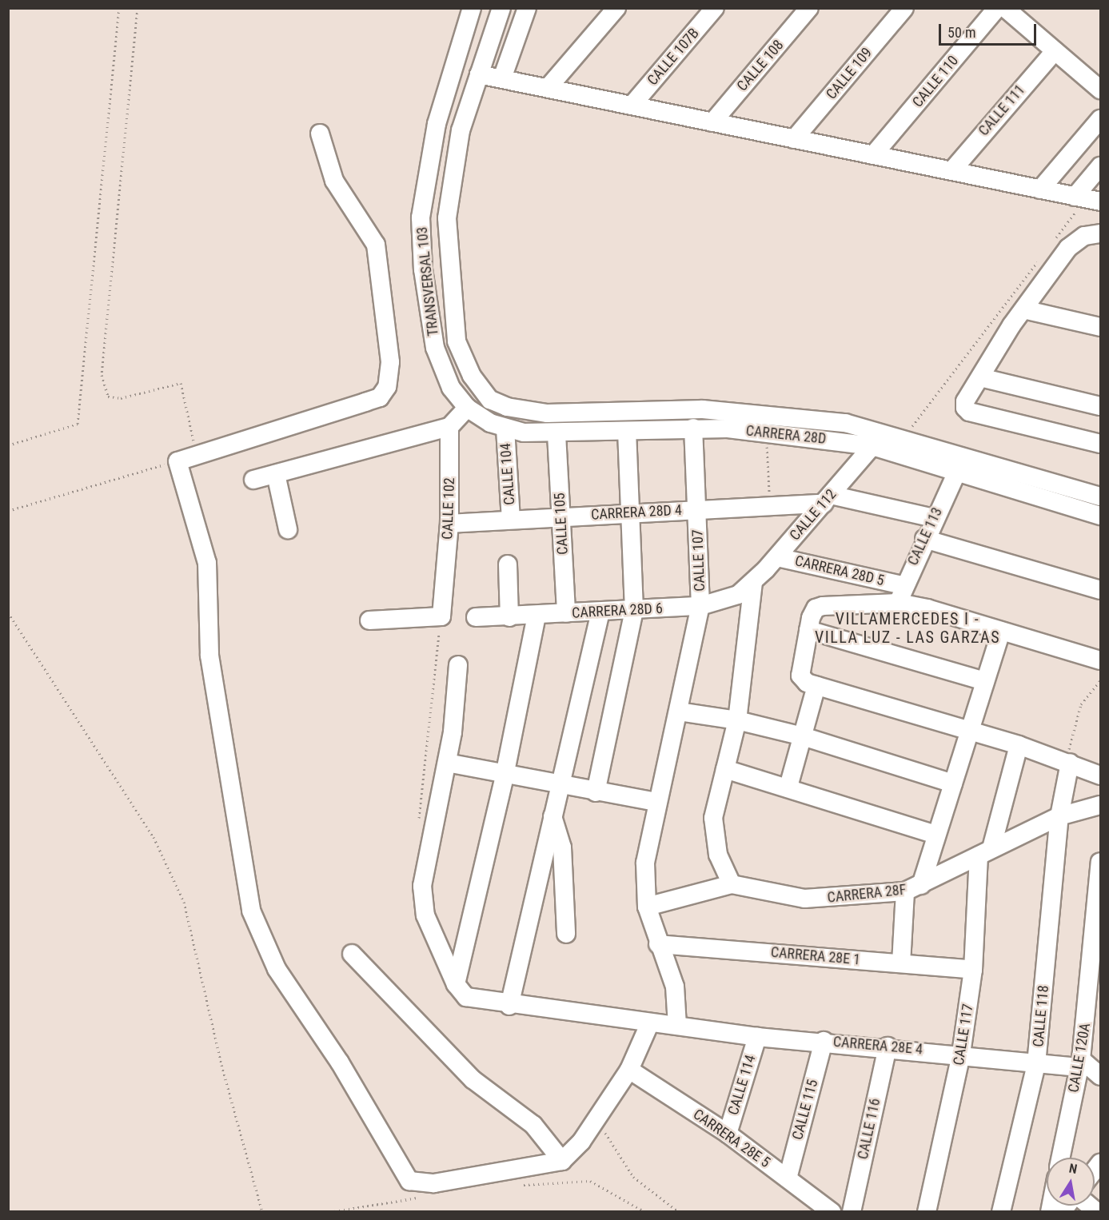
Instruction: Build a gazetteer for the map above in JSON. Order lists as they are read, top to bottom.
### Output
{
  "streets": {
    "street": [
      "CALLE 107B",
      "CALLE 108",
      "CALLE 109",
      "CALLE 110",
      "CALLE 111",
      "TRANSVERSAL 103",
      "CARRERA 28D",
      "CALLE 104",
      "CALLE 102",
      "CARRERA 28D 4",
      "CALLE 112",
      "CALLE 105",
      "CALLE 113",
      "CALLE 107",
      "CARRERA 28D 5",
      "CARRERA 28D 6",
      "CARRERA 28F",
      "CARRERA 28E 1",
      "CALLE 118",
      "CALLE 117",
      "CARRERA 28E 4",
      "CALLE 120A",
      "CALLE 114",
      "CALLE 115",
      "CALLE 116",
      "CARRERA 28E 5"
    ]
  },
  "crossings": [
    ["TRANSVERSAL 103", "CARRERA 28D"],
    ["CARRERA 28D", "CALLE 104"],
    ["CARRERA 28D", "CALLE 112"],
    ["CARRERA 28D", "CALLE 105"],
    ["CARRERA 28D", "CALLE 113"],
    ["CARRERA 28D", "CALLE 107"],
    ["CALLE 104", "CARRERA 28D 4"],
    ["CALLE 102", "CARRERA 28D 4"],
    ["CARRERA 28D 4", "CALLE 112"],
    ["CARRERA 28D 4", "CALLE 105"],
    ["CARRERA 28D 4", "CALLE 113"],
    ["CARRERA 28D 4", "CALLE 107"],
    ["CALLE 112", "CARRERA 28D 5"],
    ["CALLE 112", "CARRERA 28D 6"],
    ["CALLE 105", "CARRERA 28D 6"],
    ["CALLE 113", "CARRERA 28D 5"],
    ["CALLE 107", "CARRERA 28D 6"],
    ["CALLE 107", "CARRERA 28F"],
    ["CALLE 107", "CARRERA 28E 1"],
    ["CALLE 107", "CARRERA 28E 4"],
    ["CARRERA 28F", "CALLE 118"],
    ["CARRERA 28F", "CALLE 117"],
    ["CARRERA 28E 1", "CALLE 117"],
    ["CALLE 118", "CARRERA 28E 4"],
    ["CALLE 117", "CARRERA 28E 4"],
    ["CARRERA 28E 4", "CALLE 120A"],
    ["CARRERA 28E 4", "CALLE 114"],
    ["CARRERA 28E 4", "CALLE 115"],
    ["CARRERA 28E 4", "CALLE 116"],
    ["CALLE 114", "CARRERA 28E 5"],
    ["CALLE 115", "CARRERA 28E 5"]
  ],
  "districts": ["VILLAMERCEDES I - VILLA LUZ - LAS GARZAS"],
  "scale_bar": "50 m",
  "north": "top"
}
